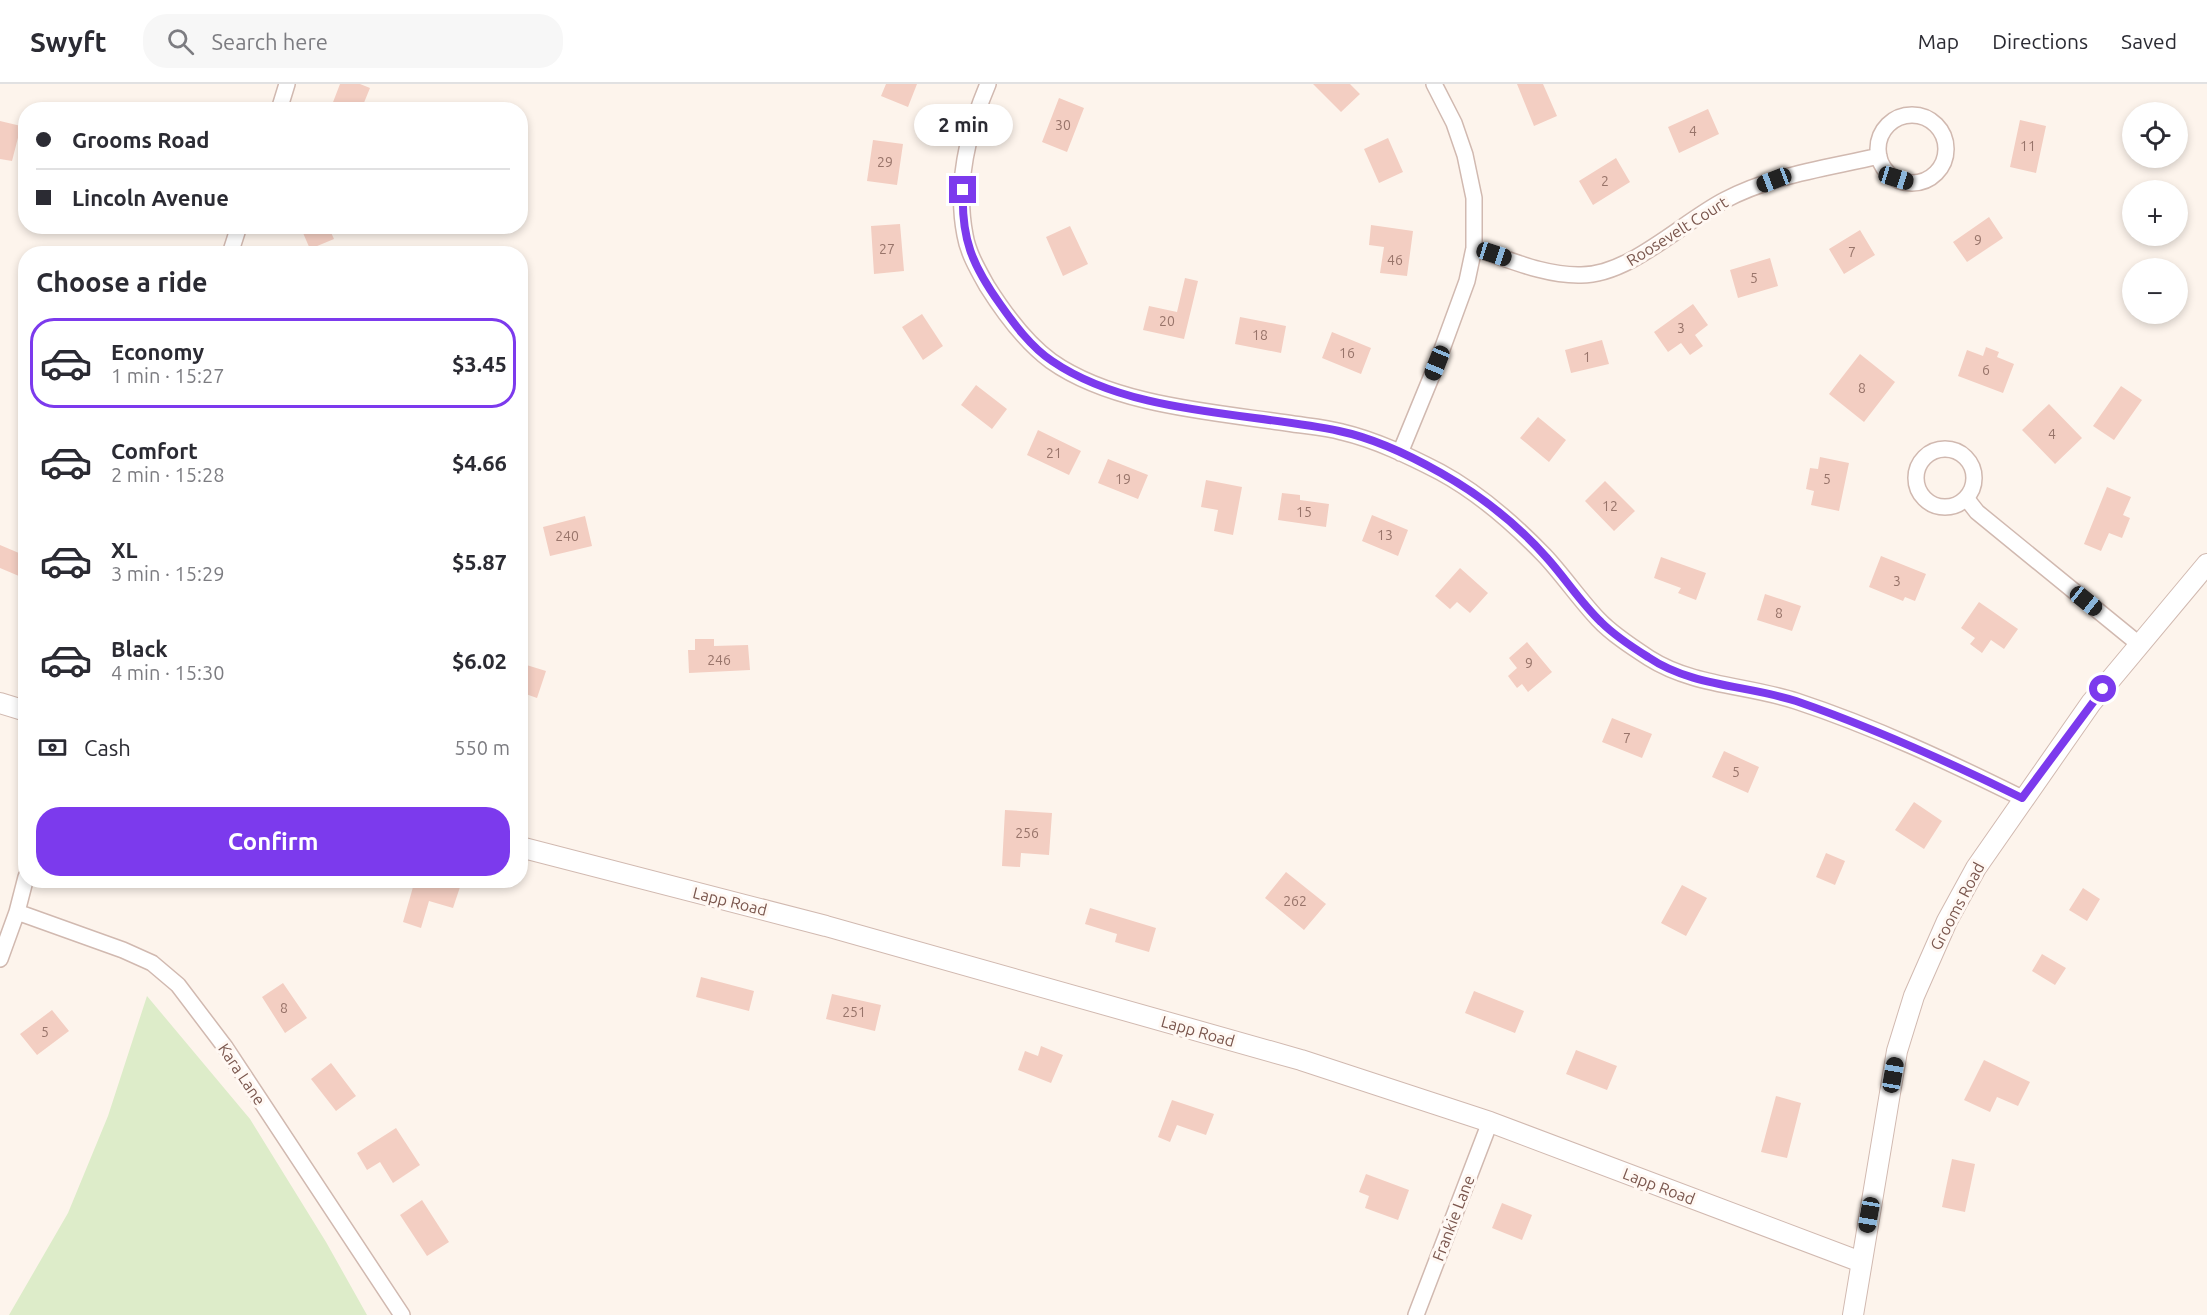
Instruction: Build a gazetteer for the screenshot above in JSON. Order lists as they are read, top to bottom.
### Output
{
  "streets": {
    "street": [
      "Roosevelt Court",
      "Lapp Road",
      "Grooms Road",
      "Kara Lane",
      "Frankie Lane"
    ]
  },
  "crossings": [
    ["Lapp Road", "Grooms Road"],
    ["Lapp Road", "Frankie Lane"]
  ],
  "house_numbers": [
    "30",
    "4",
    "11",
    "29",
    "2",
    "9",
    "27",
    "7",
    "46",
    "5",
    "20",
    "3",
    "18",
    "16",
    "1",
    "6",
    "8",
    "4",
    "21",
    "19",
    "5",
    "12",
    "15",
    "13",
    "240",
    "3",
    "8",
    "246",
    "9",
    "7",
    "5",
    "256",
    "262",
    "8",
    "251",
    "5"
  ],
  "page": {
    "header": "Swyft",
    "search": "Search here",
    "nav": ["Map", "Directions", "Saved"],
    "map_buttons": ["+", "−"],
    "banner": ["Grooms Road", "Lincoln Avenue"],
    "bubble": "2 min",
    "heading": "Choose a ride",
    "list": [
      {
        "name": "Economy",
        "note": "1 min · 15:27",
        "value": "$3.45"
      },
      {
        "name": "Comfort",
        "note": "2 min · 15:28",
        "value": "$4.66"
      },
      {
        "name": "XL",
        "note": "3 min · 15:29",
        "value": "$5.87"
      },
      {
        "name": "Black",
        "note": "4 min · 15:30",
        "value": "$6.02"
      }
    ],
    "pay": ["Cash", "550 m"],
    "buttons": "Confirm"
  }
}
